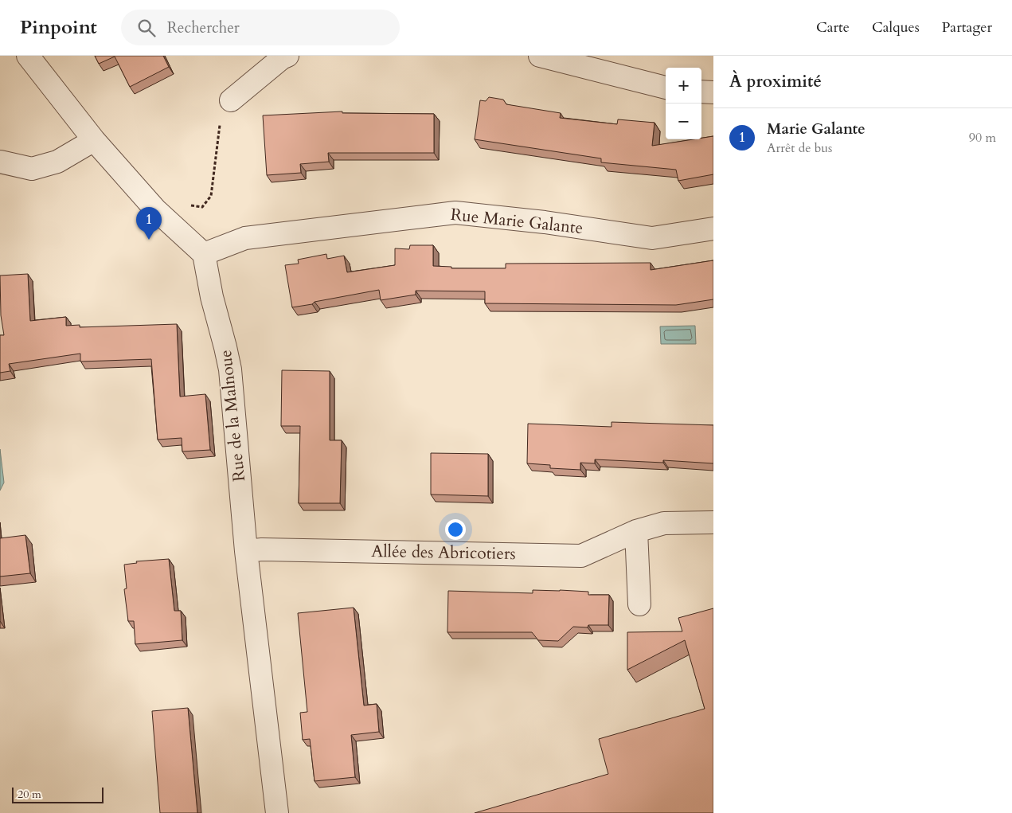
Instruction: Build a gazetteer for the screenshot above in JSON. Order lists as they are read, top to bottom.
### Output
{
  "streets": {
    "street": ["Rue Marie Galante", "Rue de la Malnoue", "Allée des Abricotiers"]
  },
  "crossings": [
    ["Rue Marie Galante", "Rue de la Malnoue"],
    ["Rue de la Malnoue", "Allée des Abricotiers"]
  ],
  "scale_bar": "20 m",
  "page": {
    "header": "Pinpoint",
    "search": "Rechercher",
    "nav": ["Carte", "Calques", "Partager"],
    "heading": "À proximité",
    "map_buttons": ["+", "−"],
    "list": [
      {
        "mark": "1",
        "name": "Marie Galante",
        "note": "Arrêt de bus",
        "value": "90 m"
      }
    ],
    "pins": "1",
    "scale": "20 m"
  }
}
